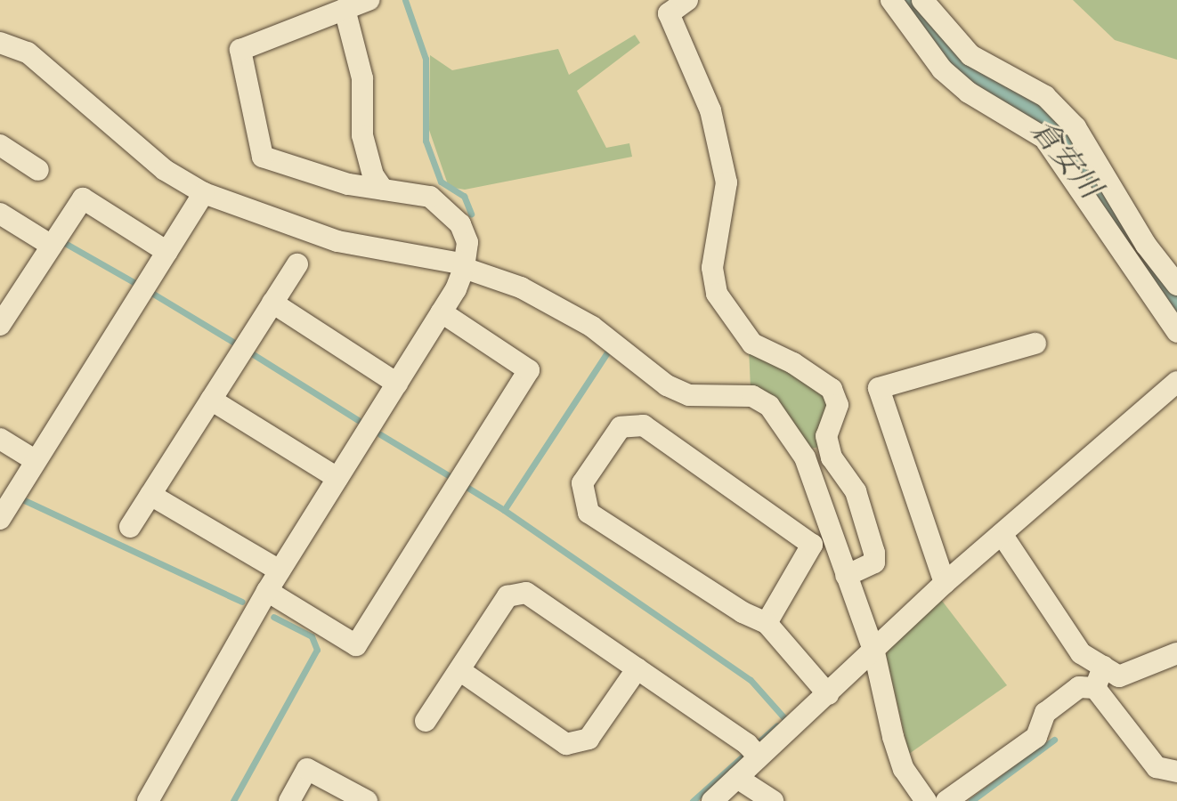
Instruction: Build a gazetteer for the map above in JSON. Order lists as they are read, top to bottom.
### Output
{
  "water": ["倉安川"]
}
